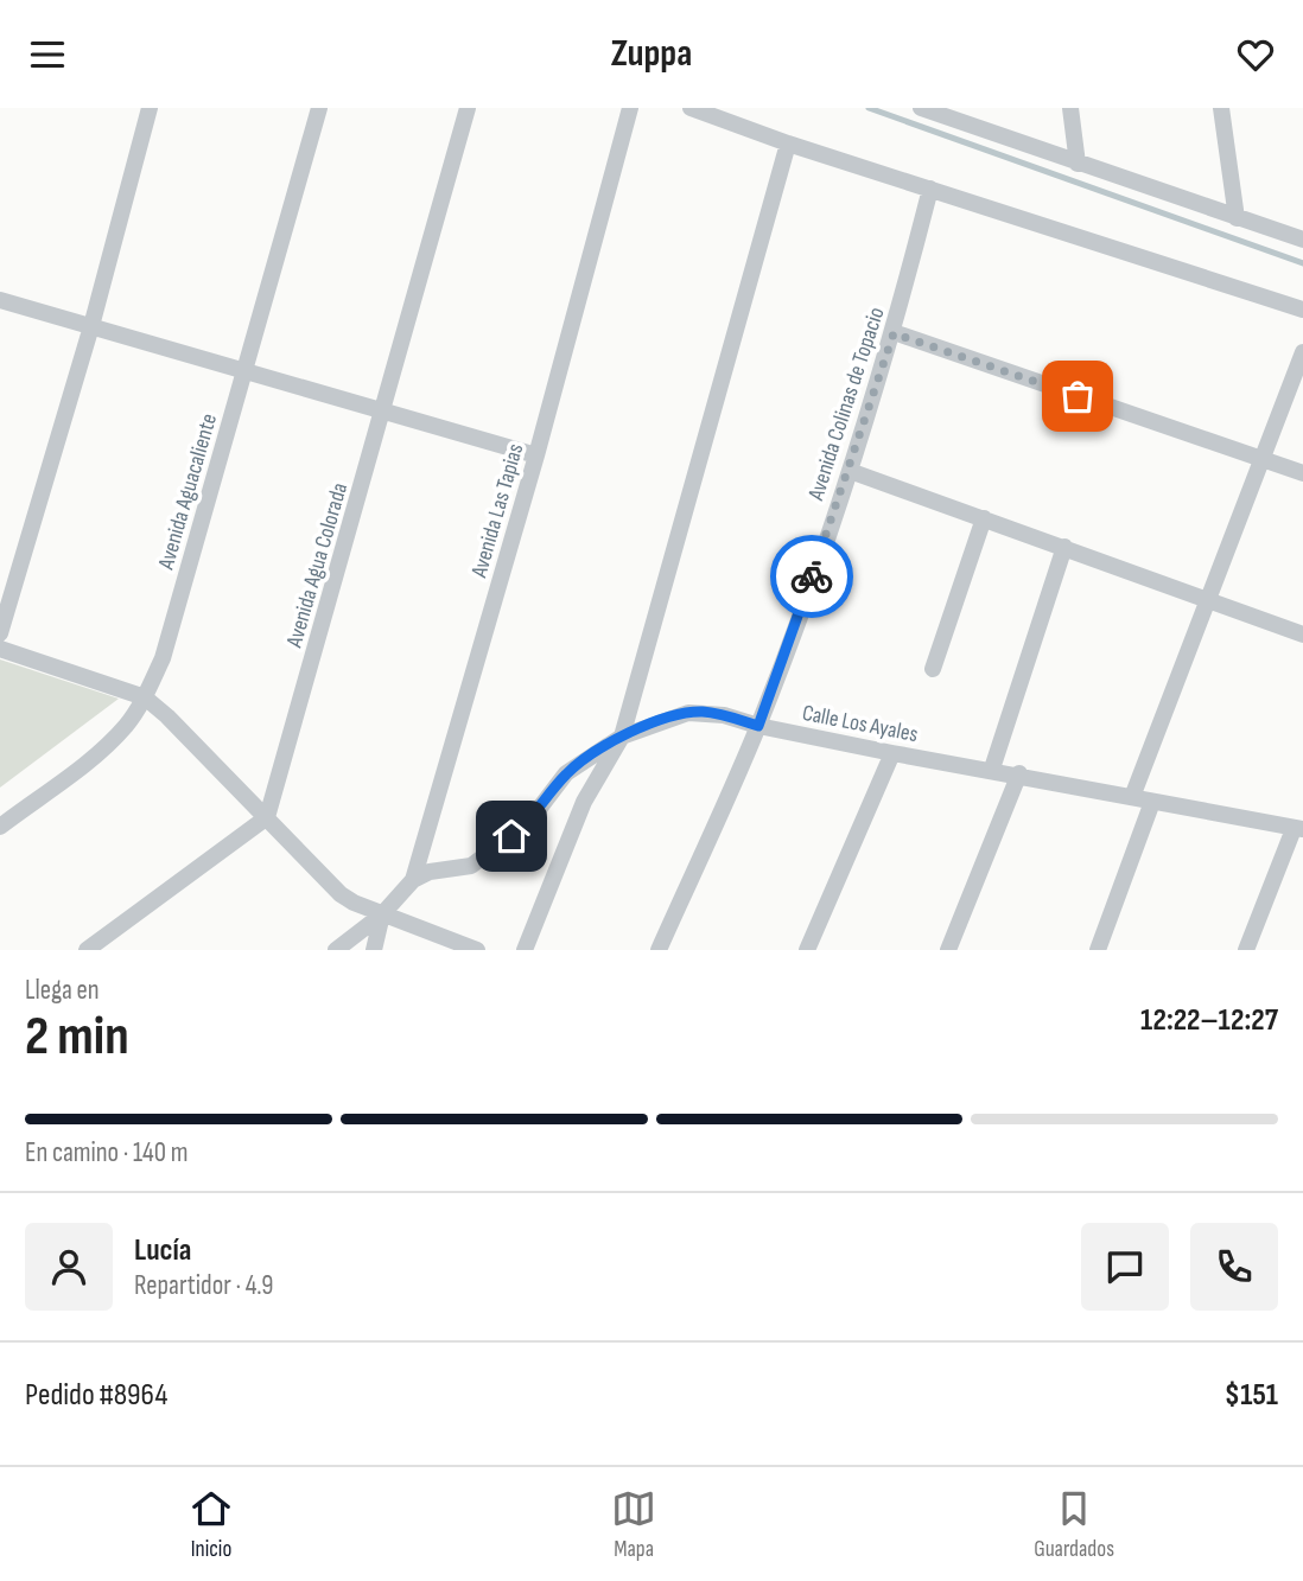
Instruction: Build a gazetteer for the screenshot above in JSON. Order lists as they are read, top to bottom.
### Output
{
  "streets": {
    "street": [
      "Avenida Colinas de Topacio",
      "Avenida Aguacaliente",
      "Avenida Las Tapias",
      "Avenida Agua Colorada",
      "Calle Los Ayales"
    ]
  },
  "crossings": [
    ["Avenida Colinas de Topacio", "Calle Los Ayales"],
    ["Avenida Las Tapias", "Calle Los Ayales"]
  ],
  "page": {
    "header": "Zuppa",
    "heading": ["2 min", "Llega en", "12:22–12:27"],
    "panel": [
      "Lucía",
      "Repartidor · 4.9",
      "Pedido #8964",
      "$151"
    ],
    "bar": "En camino · 140 m",
    "tabs": ["Inicio", "Mapa", "Guardados"]
  }
}
